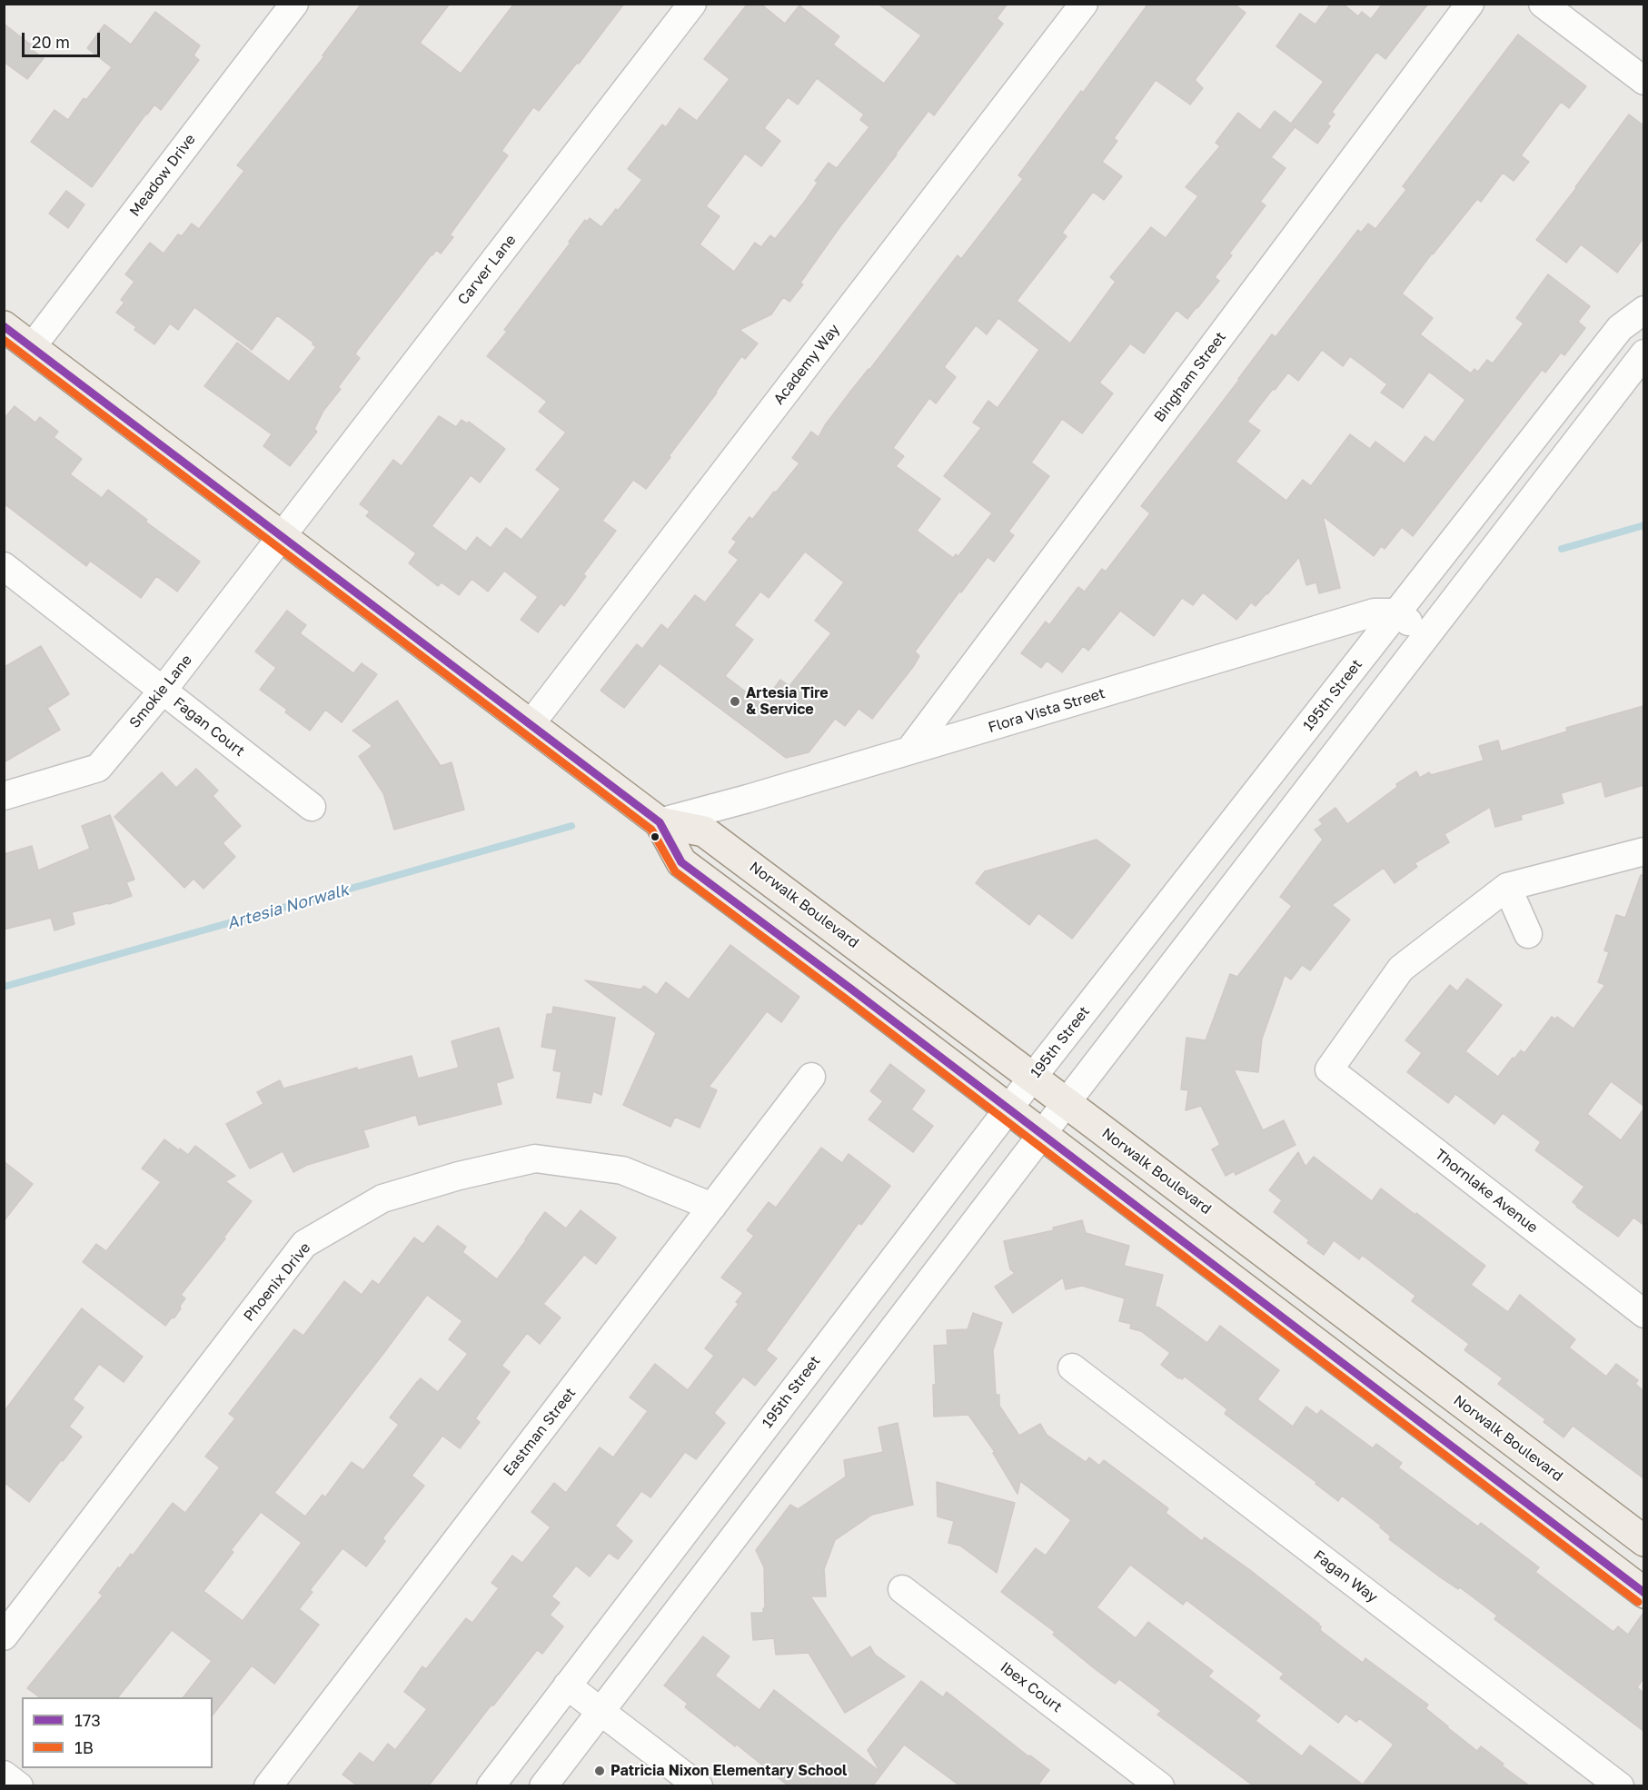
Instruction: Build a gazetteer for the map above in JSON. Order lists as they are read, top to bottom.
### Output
{
  "streets": {
    "main road": ["Norwalk Boulevard"],
    "street": [
      "Meadow Drive",
      "Carver Lane",
      "Academy Way",
      "Bingham Street",
      "Smokie Lane",
      "195th Street",
      "Flora Vista Street",
      "Fagan Court",
      "Thornlake Avenue",
      "Phoenix Drive",
      "Eastman Street",
      "Fagan Way",
      "Ibex Court"
    ]
  },
  "crossings": [
    ["Meadow Drive", "Norwalk Boulevard"],
    ["Carver Lane", "Smokie Lane"],
    ["Carver Lane", "Norwalk Boulevard"],
    ["Academy Way", "Norwalk Boulevard"],
    ["Bingham Street", "Flora Vista Street"],
    ["Smokie Lane", "Fagan Court"],
    ["Smokie Lane", "Norwalk Boulevard"],
    ["195th Street", "Flora Vista Street"],
    ["195th Street", "Norwalk Boulevard"],
    ["Flora Vista Street", "Norwalk Boulevard"],
    ["Phoenix Drive", "Eastman Street"]
  ],
  "water": ["Artesia Norwalk"],
  "places": ["Artesia Tire & Service", "Patricia Nixon Elementary School"],
  "lines": ["transit line 173", "transit line 1B"],
  "legend": ["173", "1B"],
  "scale_bar": "20 m"
}
